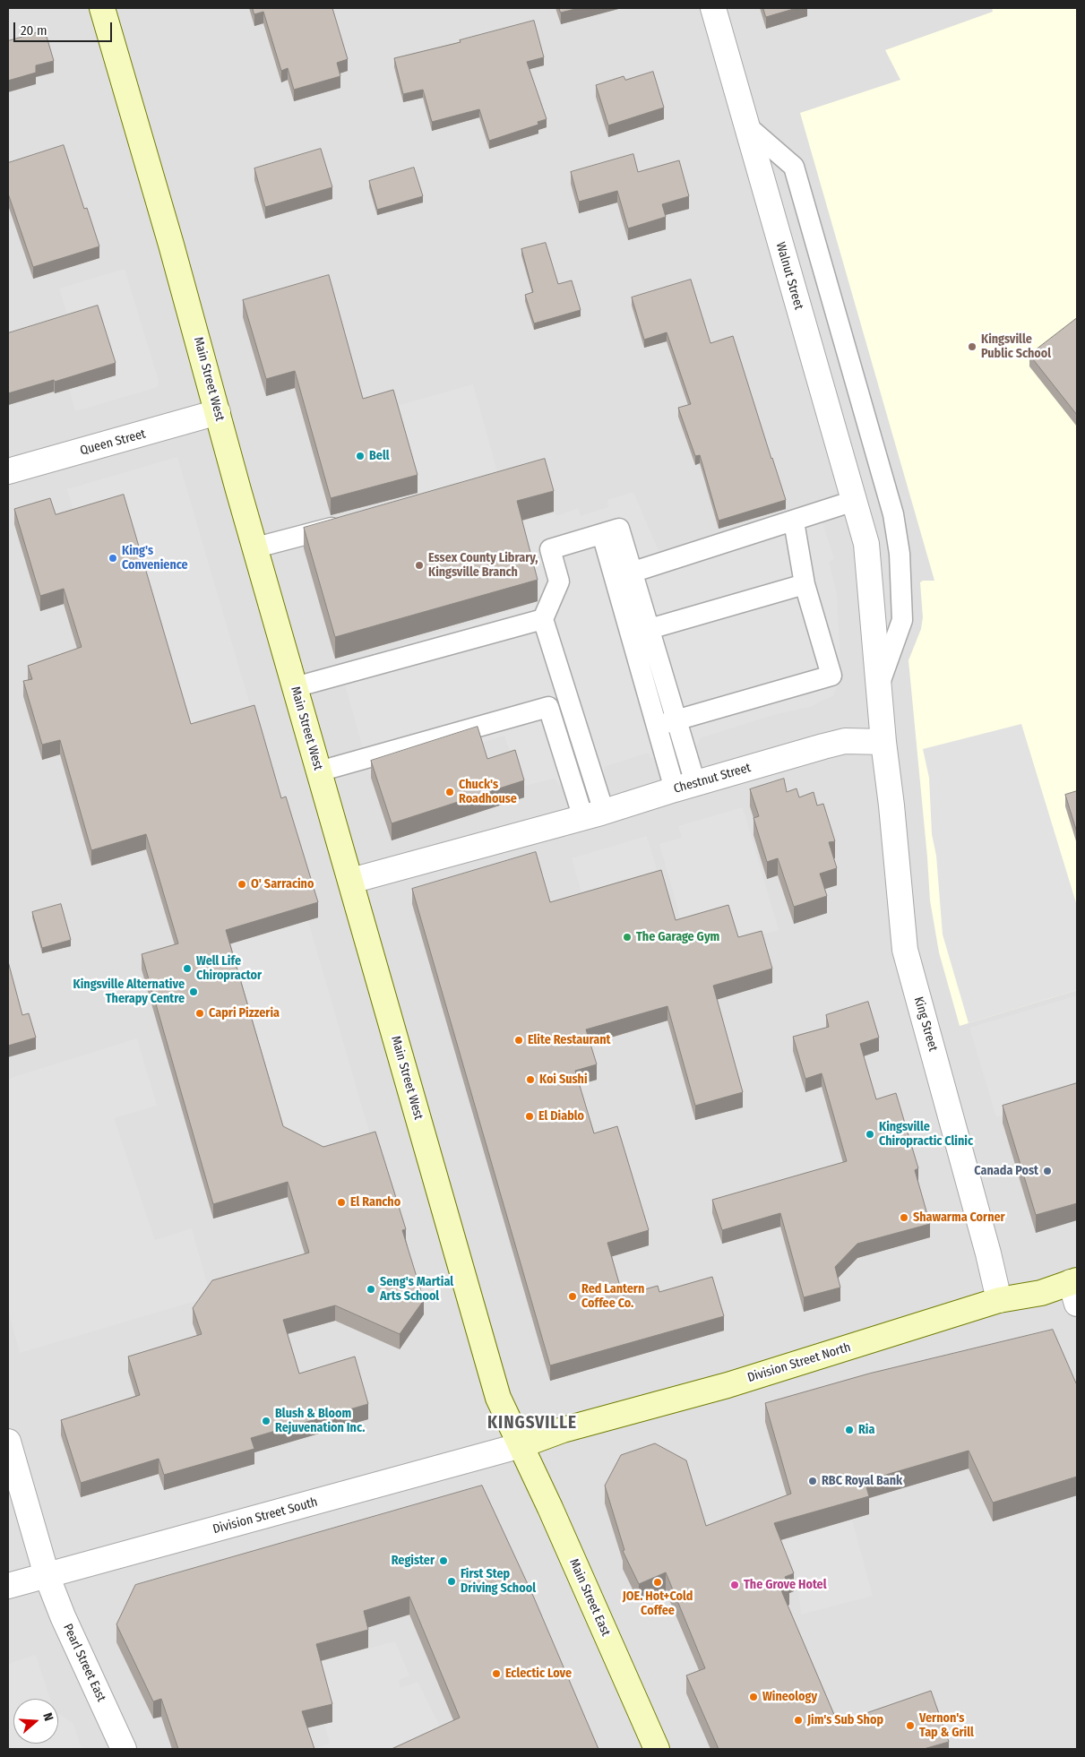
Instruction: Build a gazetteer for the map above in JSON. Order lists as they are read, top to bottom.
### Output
{
  "streets": {
    "main road": ["Main Street West", "Division Street North", "Main Street East"],
    "street": [
      "Walnut Street",
      "Queen Street",
      "Chestnut Street",
      "King Street",
      "Division Street South",
      "Pearl Street East"
    ]
  },
  "crossings": [
    ["Main Street West", "Queen Street"],
    ["Main Street West", "Chestnut Street"],
    ["Main Street West", "Division Street North"],
    ["Main Street West", "Division Street South"],
    ["Main Street West", "Main Street East"],
    ["Chestnut Street", "King Street"],
    ["King Street", "Division Street North"],
    ["Division Street North", "Division Street South"],
    ["Division Street North", "Main Street East"],
    ["Division Street South", "Main Street East"],
    ["Division Street South", "Pearl Street East"]
  ],
  "districts": ["KINGSVILLE"],
  "places": [
    "Kingsville Public School",
    "Bell",
    "King's Convenience",
    "Essex County Library, Kingsville Branch",
    "Chuck's Roadhouse",
    "O' Sarracino",
    "The Garage Gym",
    "Well Life Chiropractor",
    "Kingsville Alternative Therapy Centre",
    "Capri Pizzeria",
    "Elite Restaurant",
    "Koi Sushi",
    "El Diablo",
    "Kingsville Chiropractic Clinic",
    "Canada Post",
    "El Rancho",
    "Shawarma Corner",
    "Seng's Martial Arts School",
    "Red Lantern Coffee Co.",
    "Blush & Bloom Rejuvenation Inc.",
    "Ria",
    "RBC Royal Bank",
    "Register",
    "First Step Driving School",
    "JOE. Hot+Cold Coffee",
    "The Grove Hotel",
    "Eclectic Love",
    "Wineology",
    "Jim's Sub Shop",
    "Vernon's Tap & Grill"
  ],
  "scale_bar": "20 m",
  "north": "right"
}
